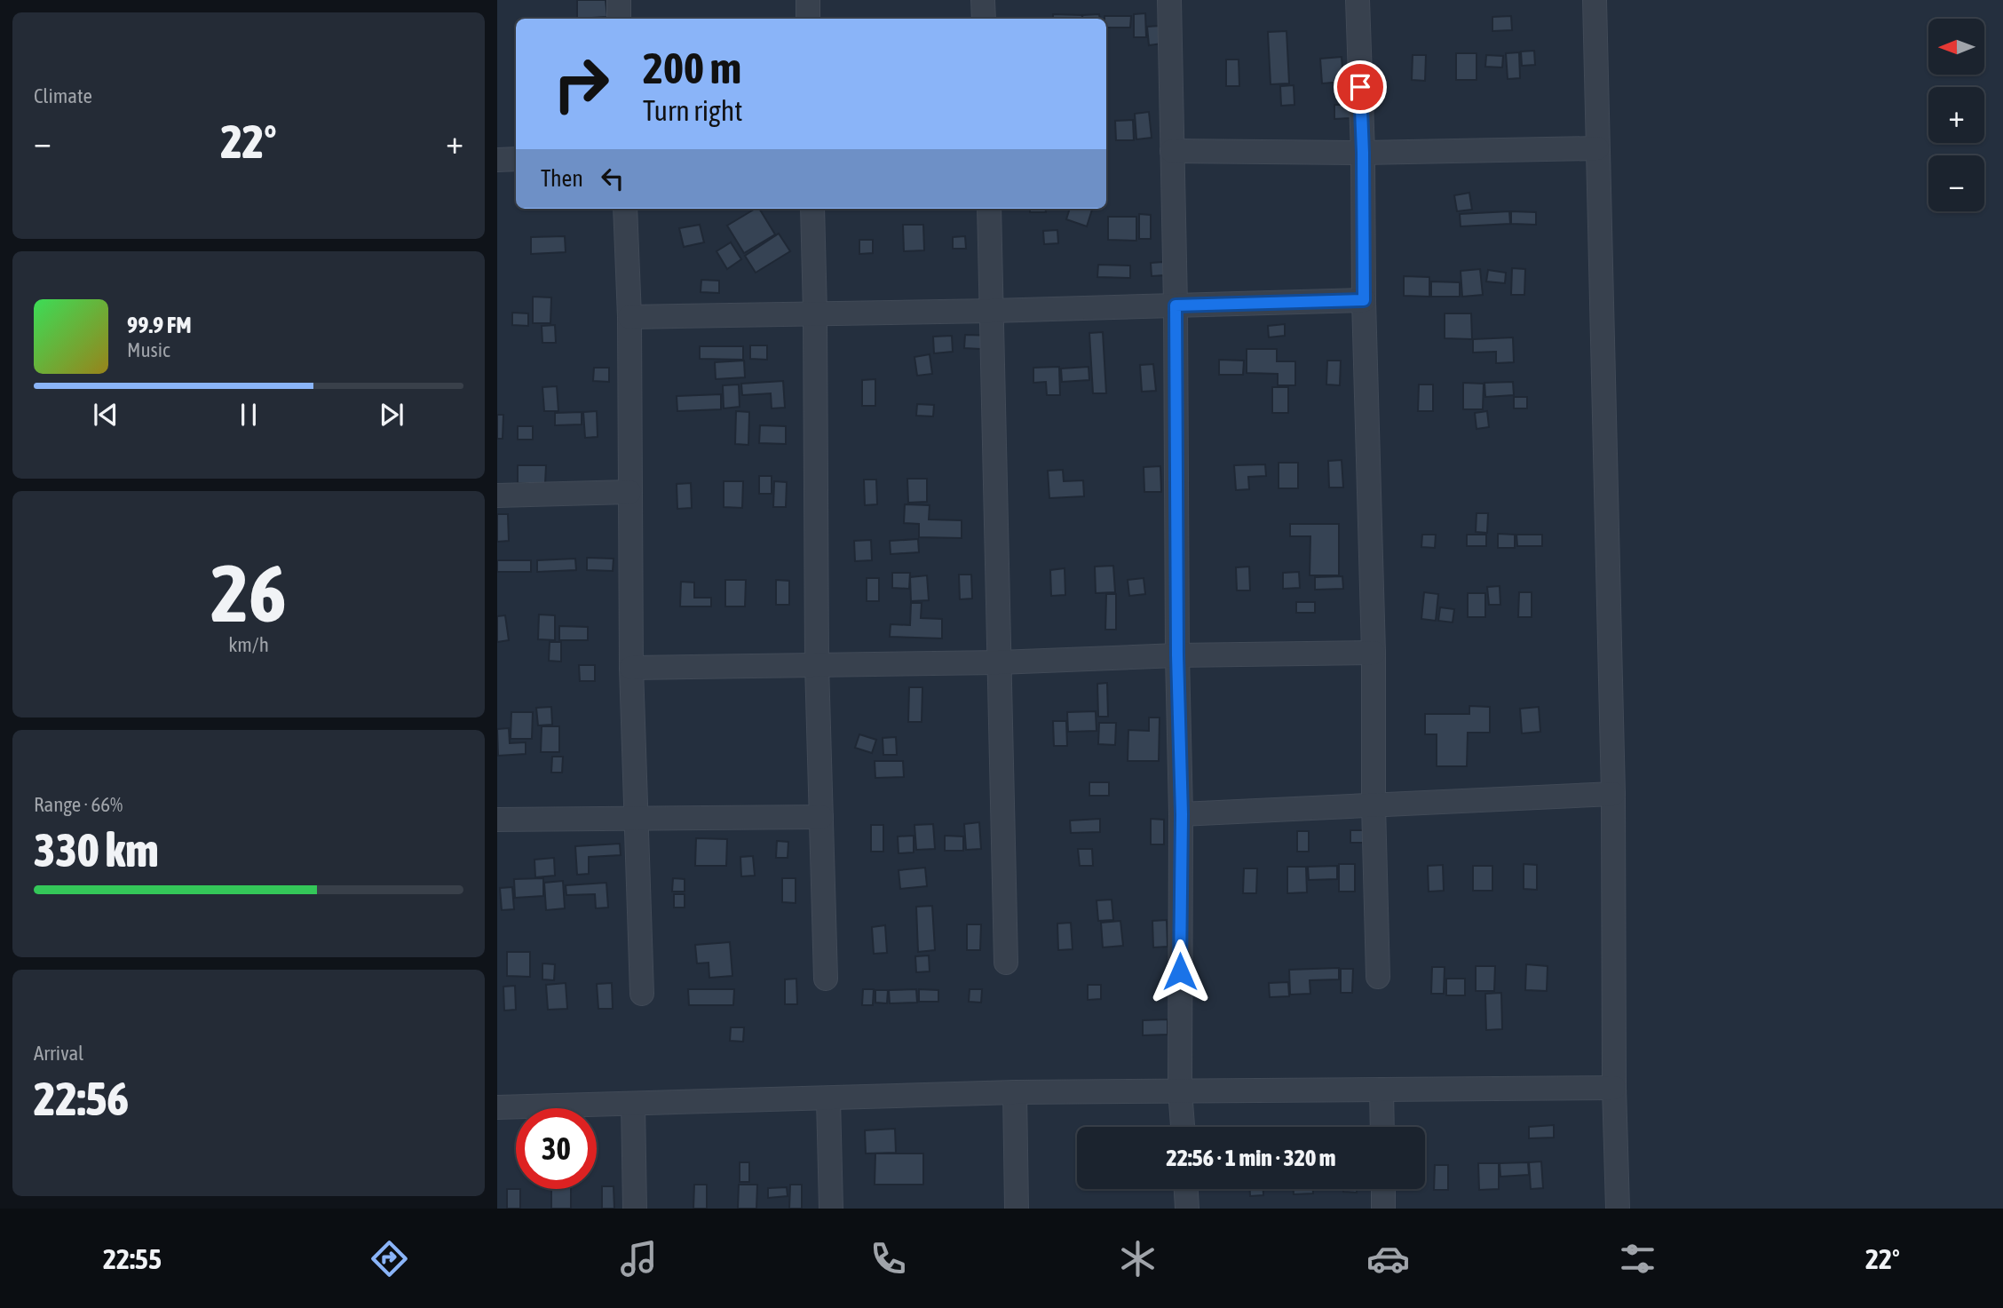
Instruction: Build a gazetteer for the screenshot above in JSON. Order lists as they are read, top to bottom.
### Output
{
  "north": "left",
  "page": {
    "tile": [
      "Climate",
      ["26", "km/h"],
      ["Range · 66%", "330 km"],
      ["Arrival", "22:56"]
    ],
    "map_buttons": ["+", "−"],
    "turn": ["200 m", "Turn right"],
    "heat": ["−", "22°", "+"],
    "then": "Then",
    "song": ["99.9 FM", "Music"],
    "limit": "30",
    "trip": "22:56 · 1 min · 320 m",
    "tabs": ["22:55", "22°"]
  }
}
